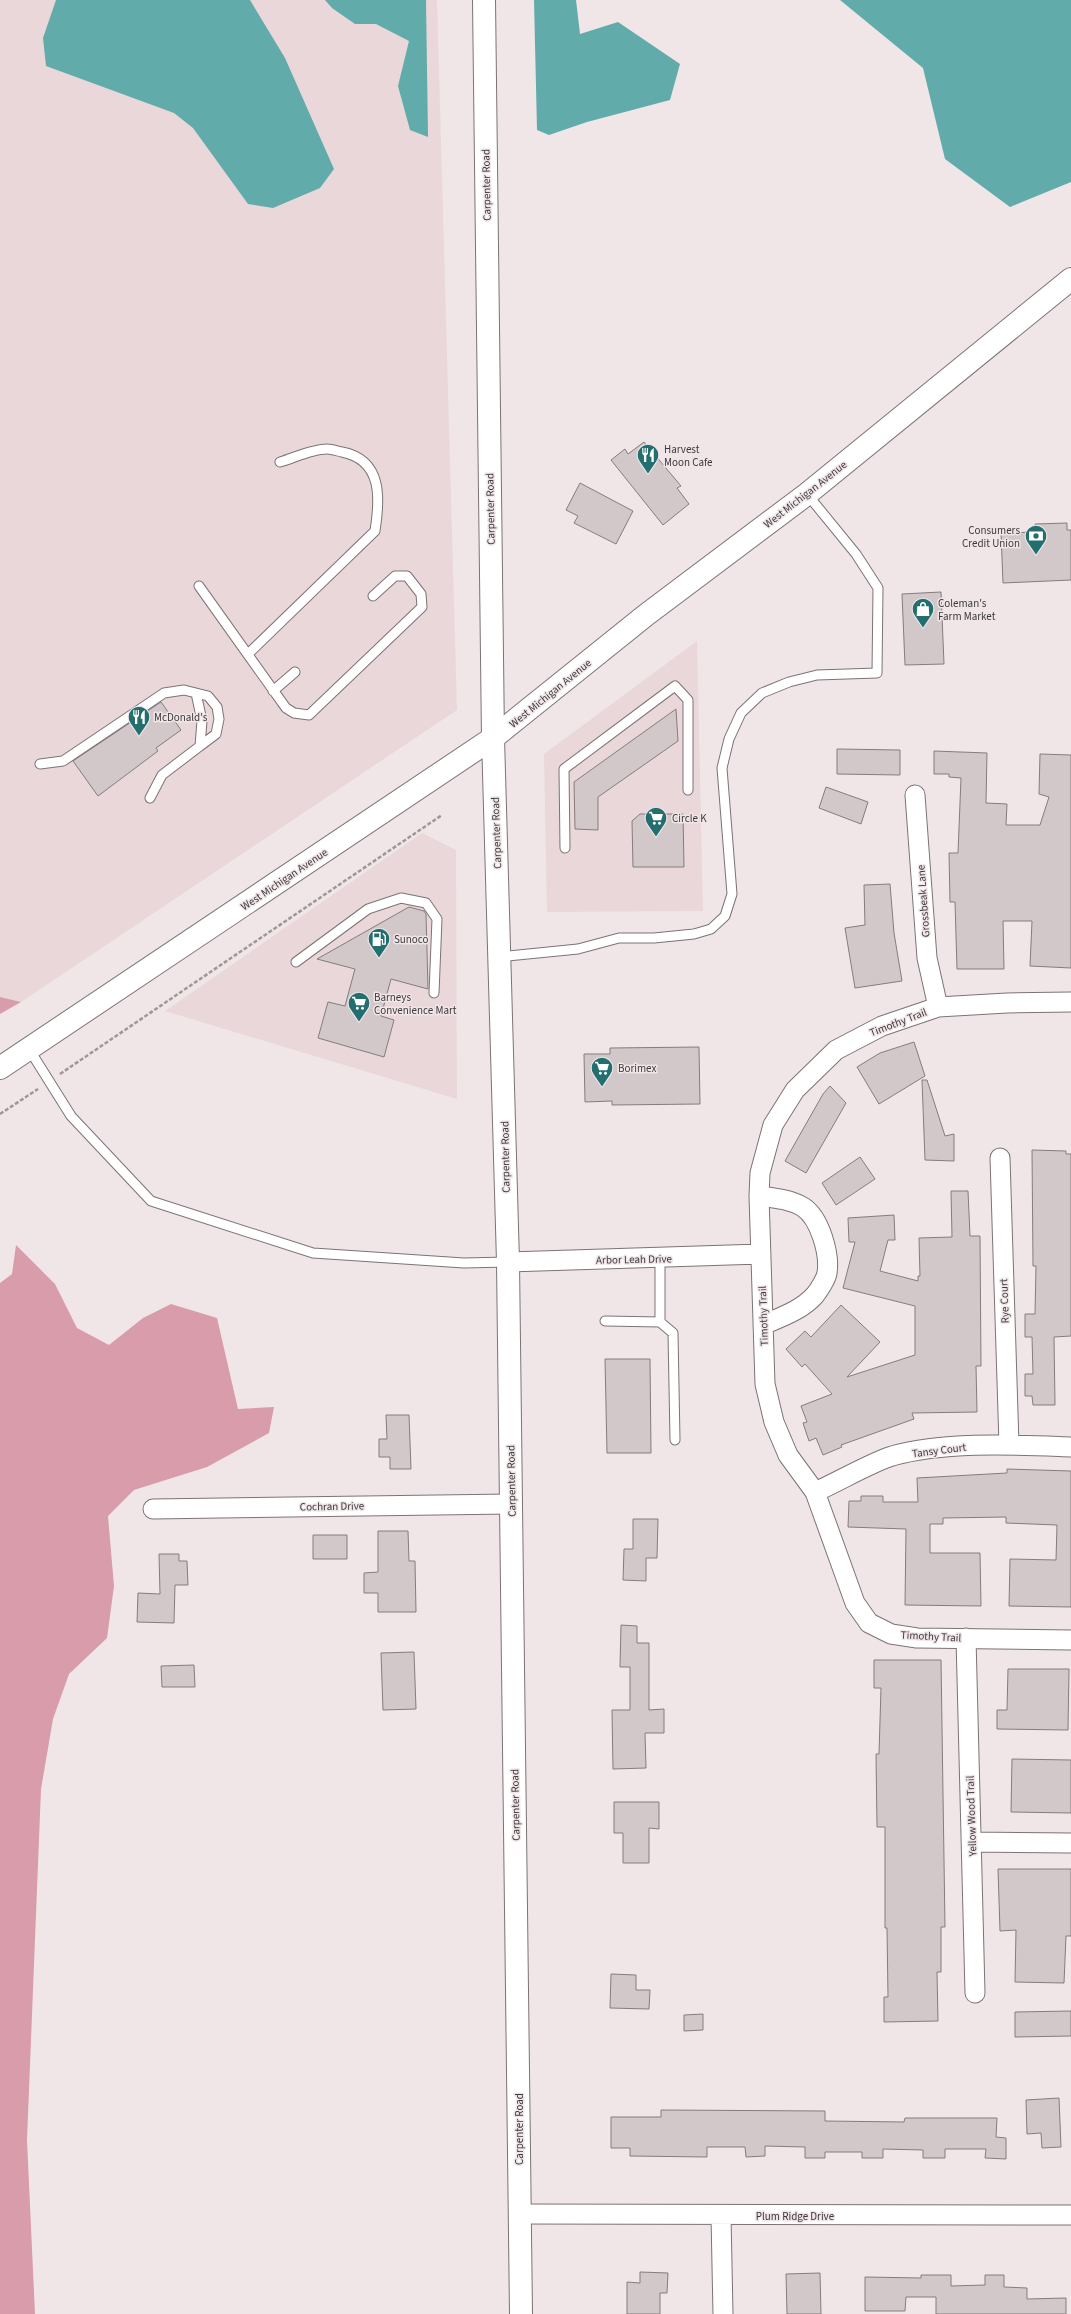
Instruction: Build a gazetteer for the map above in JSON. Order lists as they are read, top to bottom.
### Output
{
  "streets": {
    "main road": ["Carpenter Road", "West Michigan Avenue"],
    "street": [
      "Grossbeak Lane",
      "Timothy Trail",
      "Arbor Leah Drive",
      "Rye Court",
      "Tansy Court",
      "Cochran Drive",
      "Yellow Wood Trail",
      "Plum Ridge Drive"
    ]
  },
  "crossings": [
    ["Carpenter Road", "West Michigan Avenue"],
    ["Carpenter Road", "Arbor Leah Drive"],
    ["Carpenter Road", "Cochran Drive"],
    ["Carpenter Road", "Plum Ridge Drive"],
    ["Grossbeak Lane", "Timothy Trail"],
    ["Timothy Trail", "Arbor Leah Drive"],
    ["Timothy Trail", "Tansy Court"],
    ["Timothy Trail", "Yellow Wood Trail"],
    ["Rye Court", "Tansy Court"]
  ],
  "places": {
    "restaurant": ["Harvest Moon Cafe", "McDonald's"],
    "bank": ["Consumers Credit Union"],
    "shop": ["Coleman's Farm Market"],
    "supermarket": ["Circle K", "Barneys Convenience Mart", "Borimex"],
    "fuel station": ["Sunoco"]
  }
}
